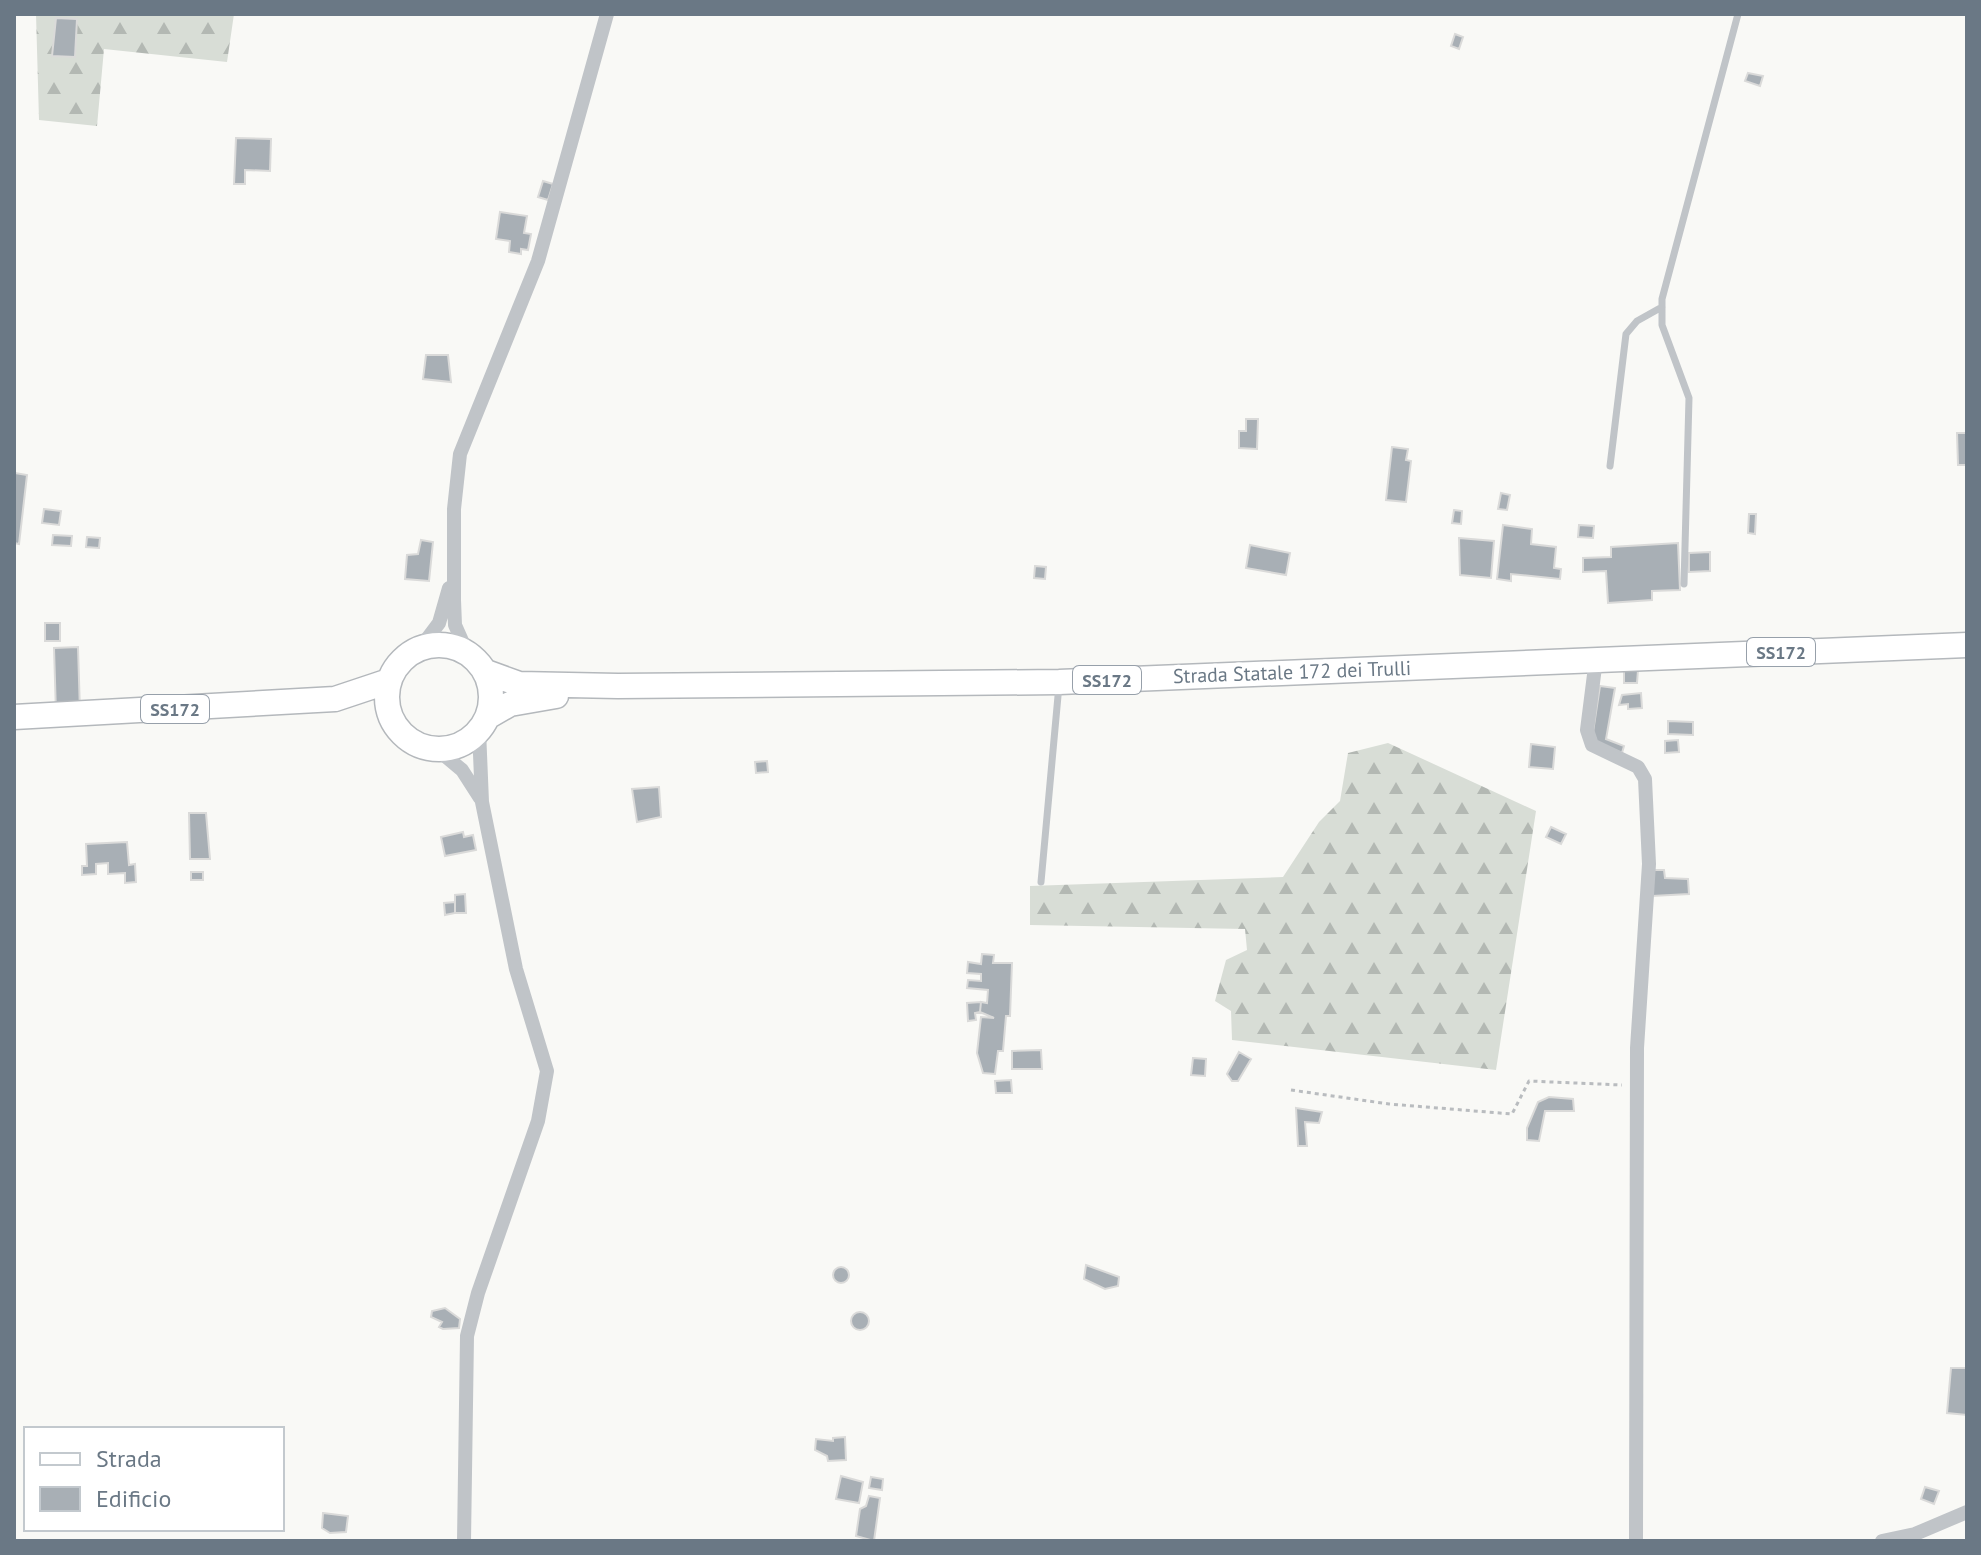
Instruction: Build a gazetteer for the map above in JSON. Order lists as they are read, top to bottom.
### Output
{
  "streets": {
    "main road": ["SS172", "Strada Statale 172 dei Trulli"]
  },
  "legend": ["Strada", "Edificio"]
}
